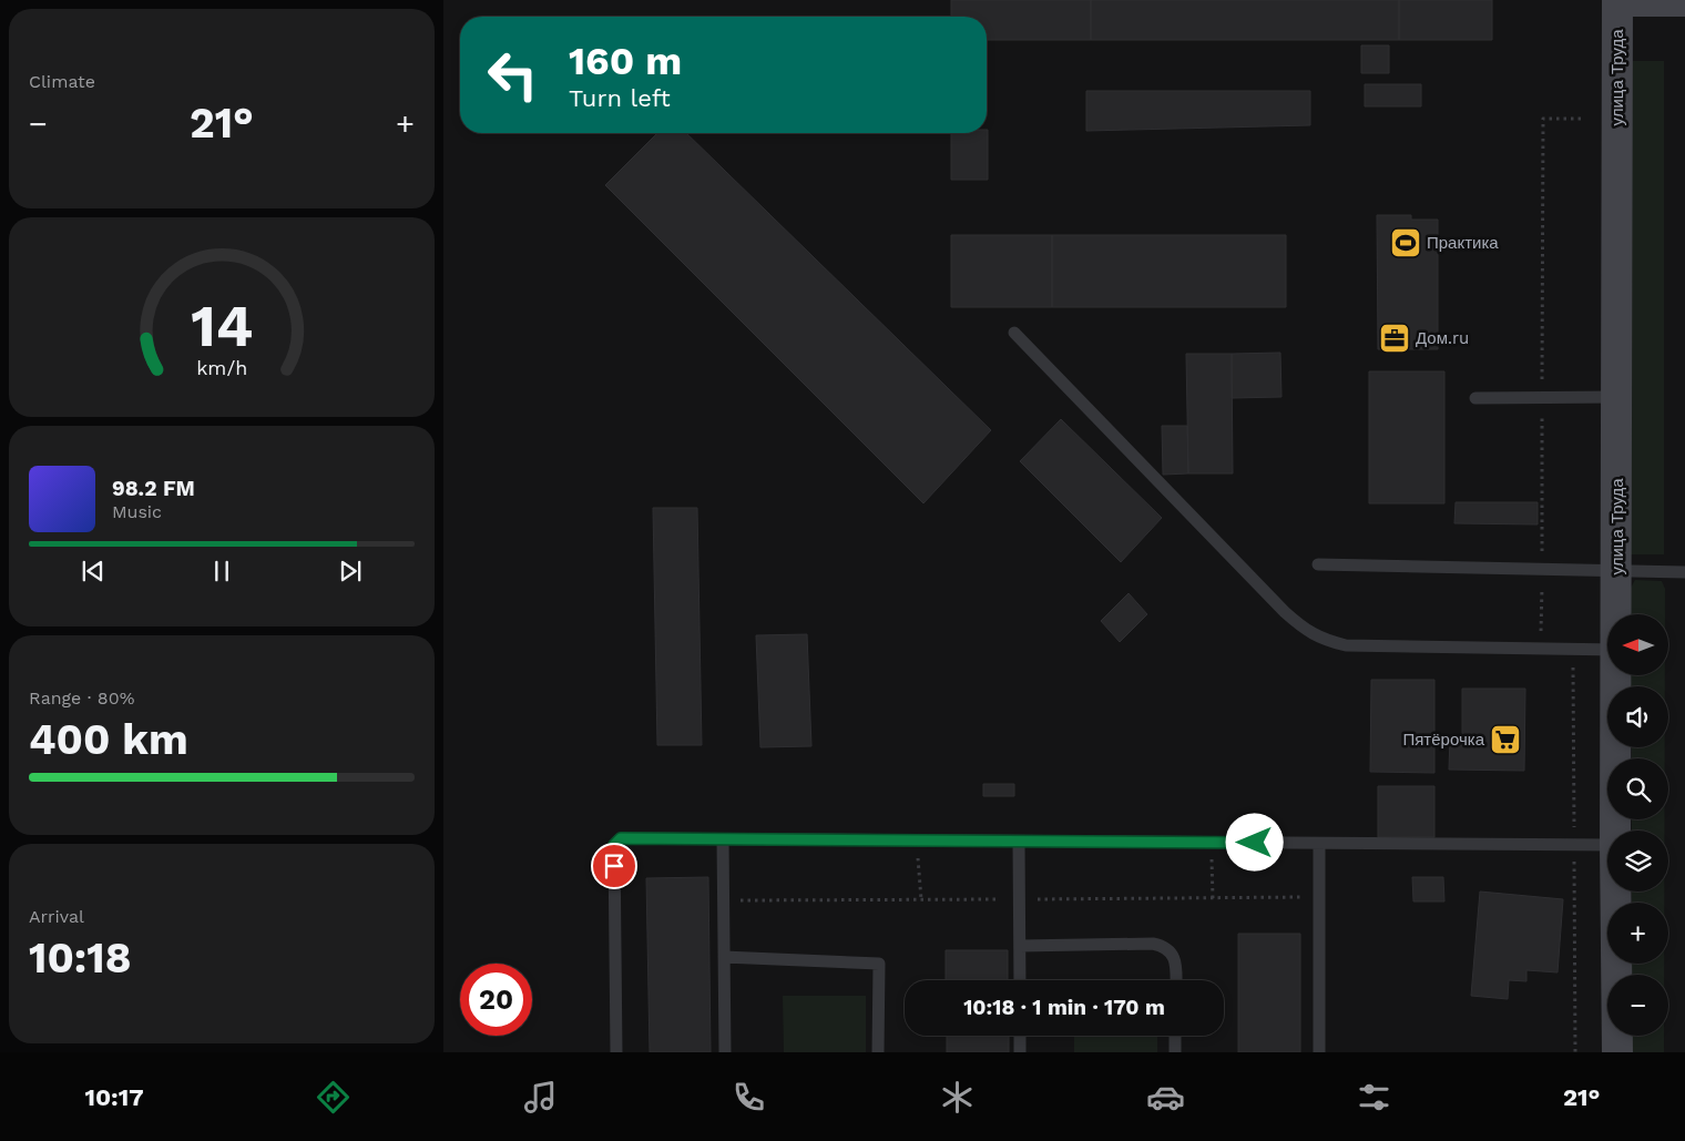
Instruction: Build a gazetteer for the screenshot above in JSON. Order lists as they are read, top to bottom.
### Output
{
  "streets": {
    "main road": ["улица Труда"]
  },
  "places": {
    "sports": ["Практика"],
    "office": ["Дом.ru"],
    "supermarket": ["Пятёрочка"]
  },
  "north": "left",
  "page": {
    "tile": [
      "Climate",
      ["Range · 80%", "400 km"],
      ["Arrival", "10:18"]
    ],
    "turn": ["160 m", "Turn left"],
    "heat": ["−", "21°", "+"],
    "song": ["98.2 FM", "Music"],
    "map_buttons": ["+", "−"],
    "limit": "20",
    "trip": "10:18 · 1 min · 170 m",
    "tabs": ["10:17", "21°"],
    "gauge": ["14", "km/h"]
  }
}
